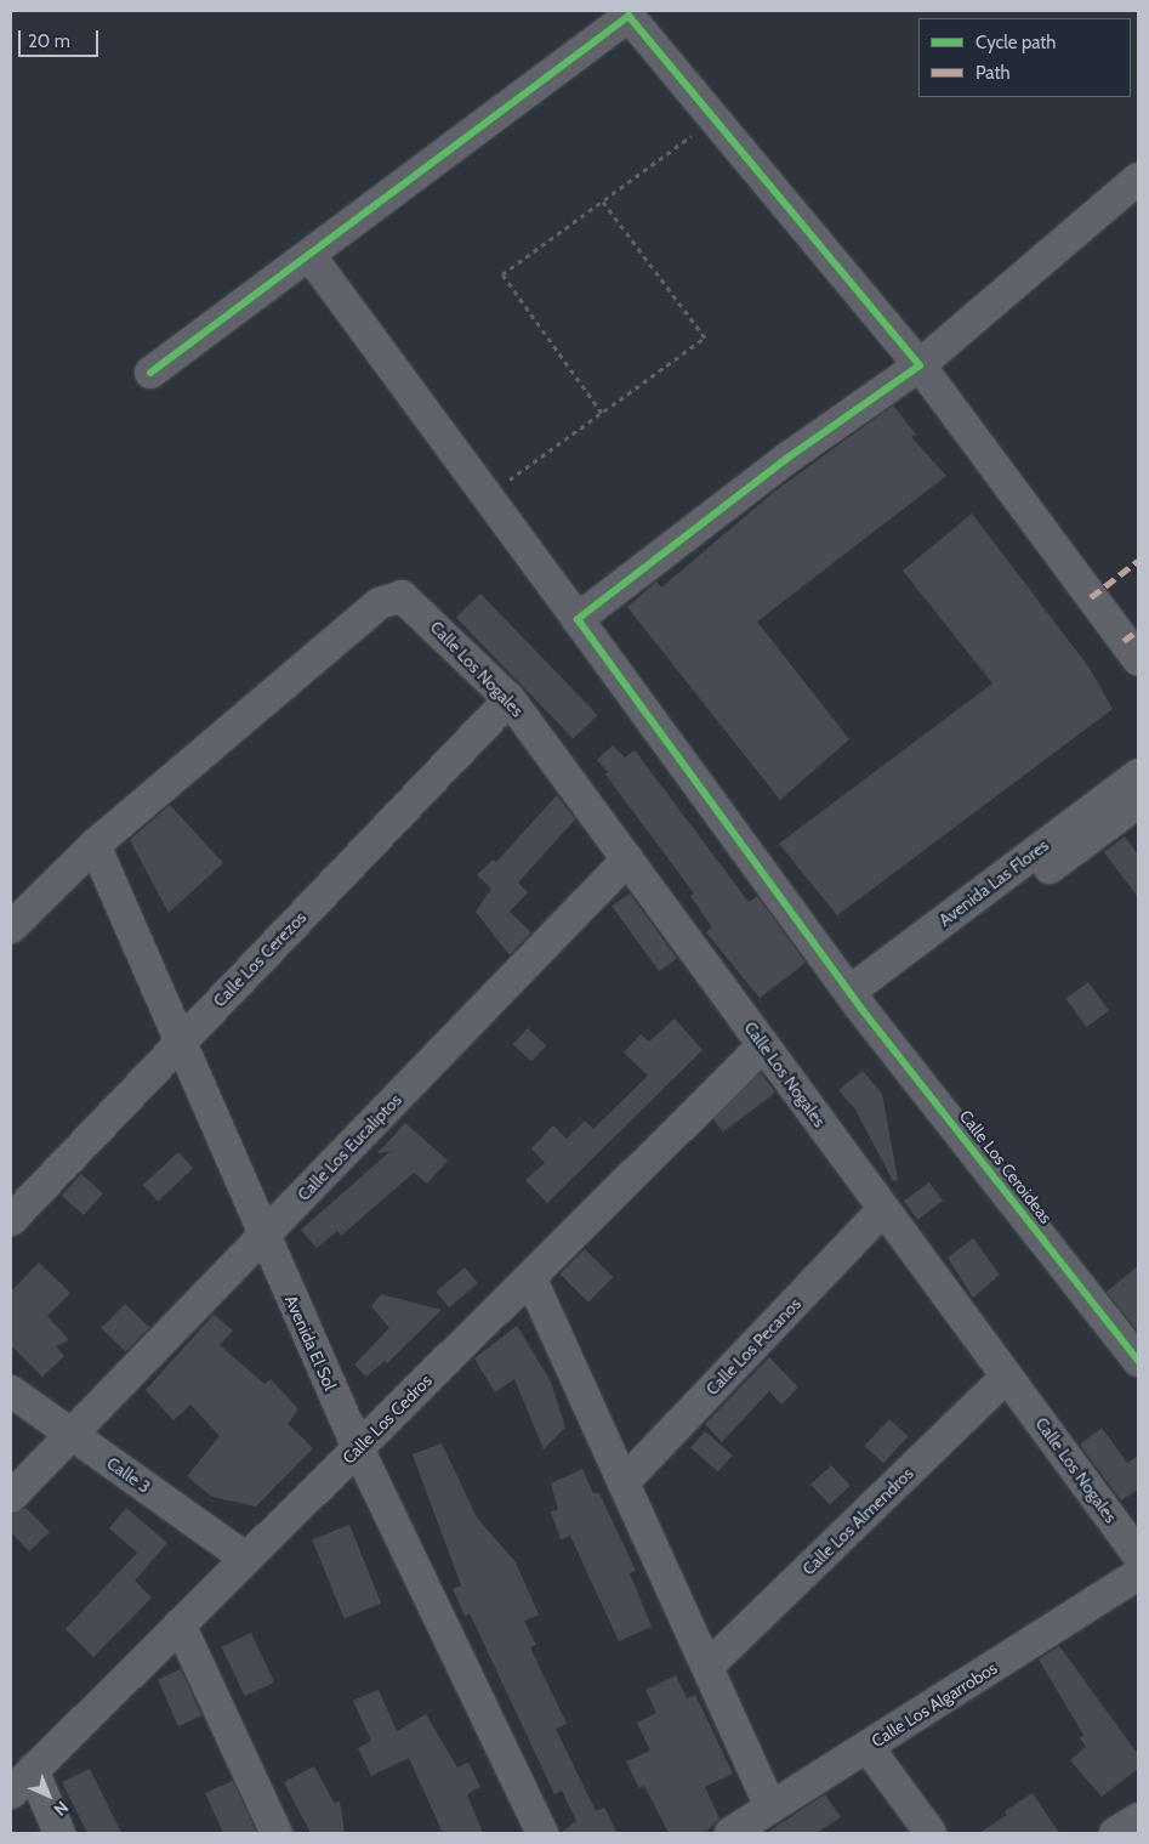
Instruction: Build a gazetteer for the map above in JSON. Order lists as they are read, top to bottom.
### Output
{
  "streets": {
    "street": [
      "Calle Los Nogales",
      "Avenida Las Flores",
      "Calle Los Cerezos",
      "Calle Los Eucaliptos",
      "Calle Los Ceroideas",
      "Avenida El Sol",
      "Calle Los Pecanos",
      "Calle Los Cedros",
      "Calle 3",
      "Calle Los Almendros",
      "Calle Los Algarrobos"
    ]
  },
  "crossings": [
    ["Calle Los Nogales", "Calle Los Cerezos"],
    ["Calle Los Nogales", "Calle Los Eucaliptos"],
    ["Calle Los Nogales", "Avenida El Sol"],
    ["Calle Los Nogales", "Calle Los Pecanos"],
    ["Calle Los Nogales", "Calle Los Cedros"],
    ["Calle Los Nogales", "Calle Los Almendros"],
    ["Avenida Las Flores", "Calle Los Ceroideas"],
    ["Calle Los Cerezos", "Avenida El Sol"],
    ["Calle Los Eucaliptos", "Avenida El Sol"],
    ["Calle Los Eucaliptos", "Calle 3"],
    ["Avenida El Sol", "Calle Los Cedros"],
    ["Calle Los Cedros", "Calle 3"]
  ],
  "legend": ["Cycle path", "Path"],
  "scale_bar": "20 m",
  "north": "bottom right"
}
